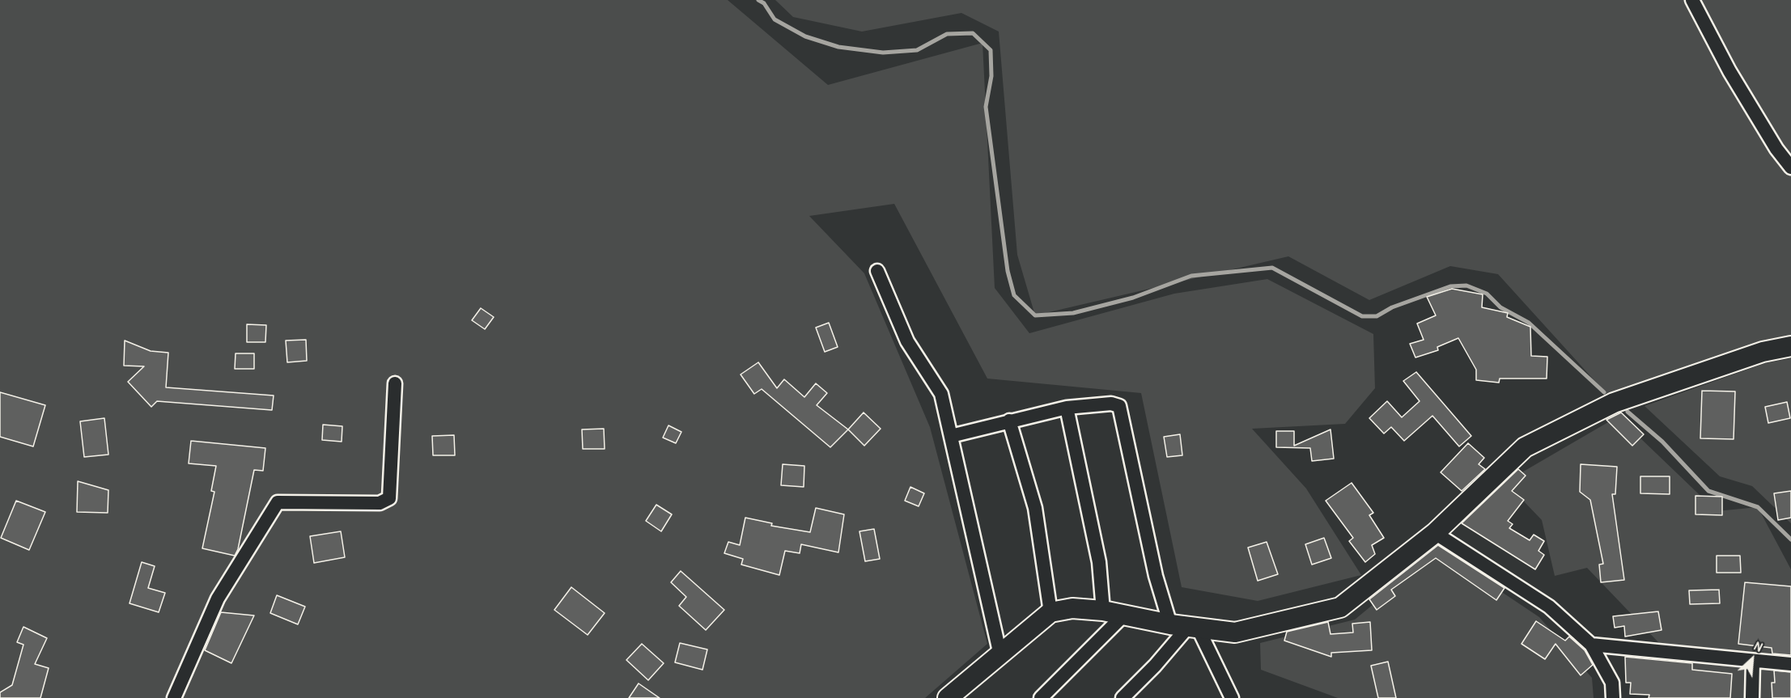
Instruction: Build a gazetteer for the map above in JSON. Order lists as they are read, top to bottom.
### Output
{
  "north": "top right"
}
